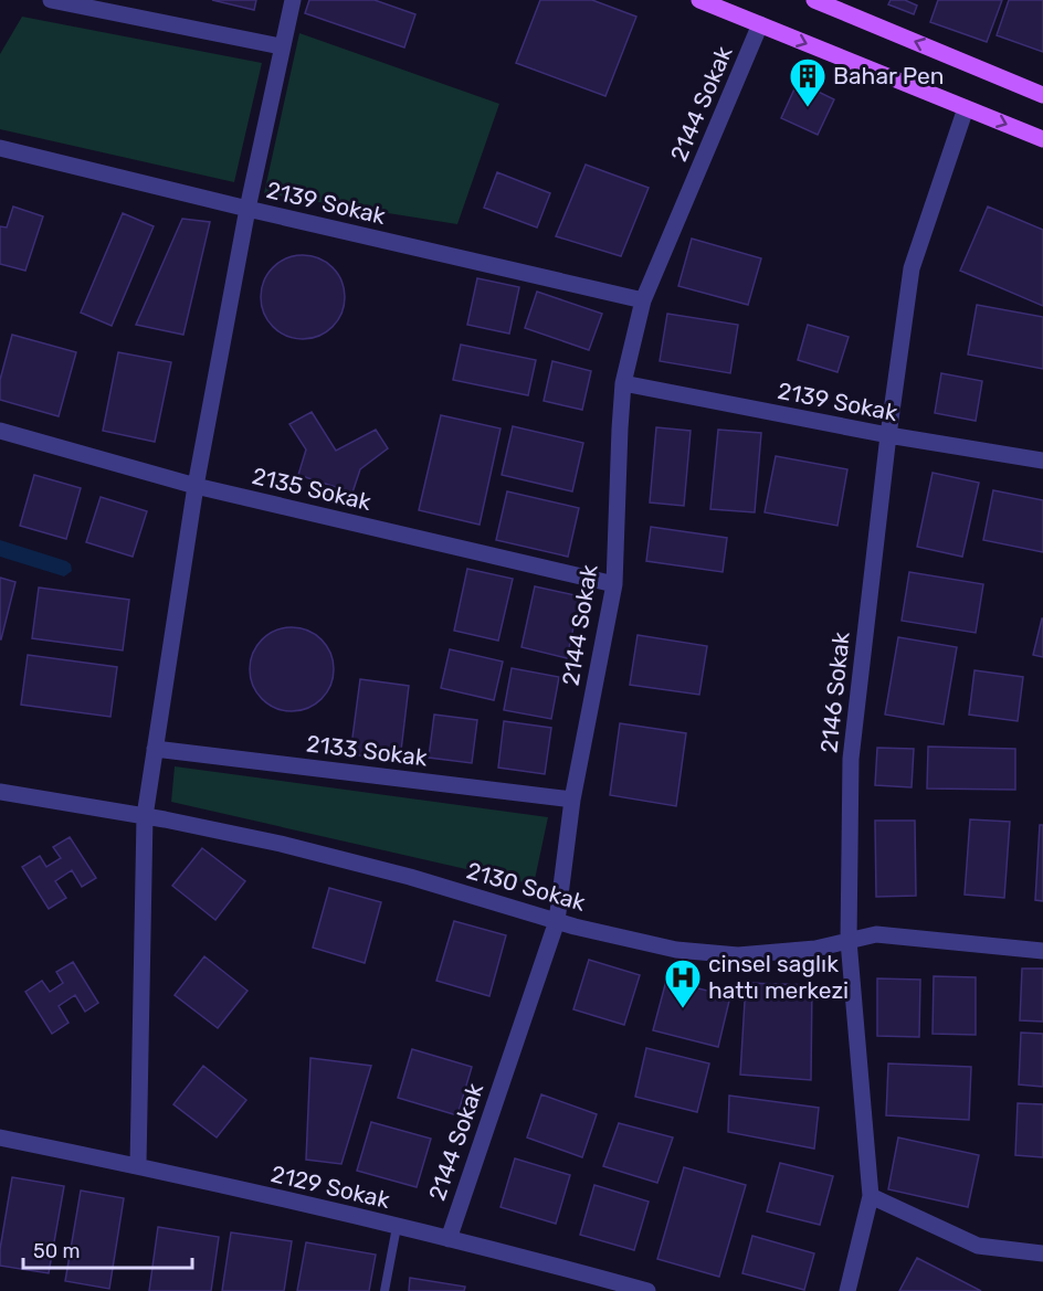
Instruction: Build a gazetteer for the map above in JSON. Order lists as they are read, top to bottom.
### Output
{
  "streets": {
    "street": [
      "2144 Sokak",
      "2139 Sokak",
      "2135 Sokak",
      "2146 Sokak",
      "2133 Sokak",
      "2130 Sokak",
      "2129 Sokak"
    ]
  },
  "crossings": [
    ["2144 Sokak", "2139 Sokak"],
    ["2144 Sokak", "2135 Sokak"],
    ["2144 Sokak", "2133 Sokak"],
    ["2144 Sokak", "2130 Sokak"],
    ["2144 Sokak", "2129 Sokak"],
    ["2139 Sokak", "2146 Sokak"],
    ["2146 Sokak", "2130 Sokak"]
  ],
  "places": {
    "building": ["Bahar Pen"],
    "hospital": ["cinsel saglık hattı merkezi"]
  },
  "scale_bar": "50 m"
}
